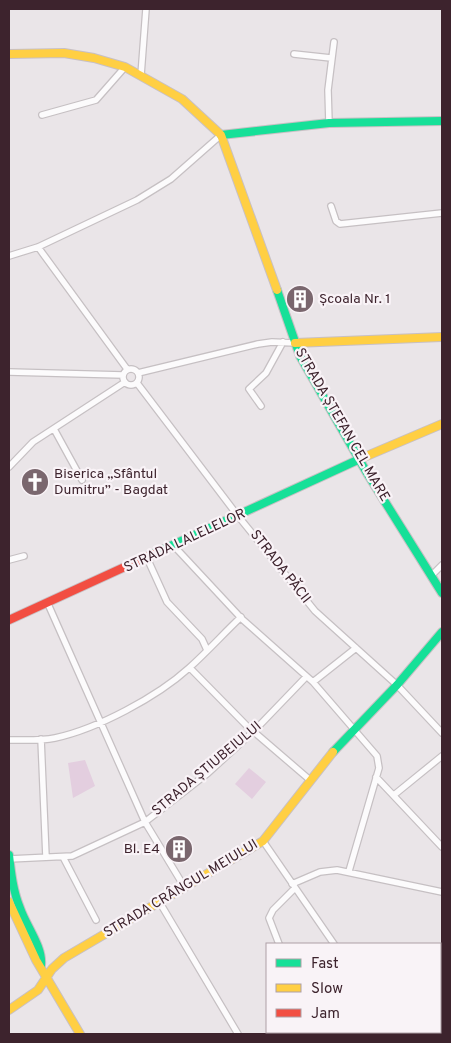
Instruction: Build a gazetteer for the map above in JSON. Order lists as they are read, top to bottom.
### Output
{
  "streets": {
    "street": [
      "STRADA ȘTEFAN CEL MARE",
      "STRADA LALELELOR",
      "STRADA PĂCII",
      "STRADA ȘTIUBEIULUI",
      "STRADA CRÂNGUL MEIULUI"
    ]
  },
  "crossings": [
    ["STRADA ȘTEFAN CEL MARE", "STRADA LALELELOR"],
    ["STRADA LALELELOR", "STRADA PĂCII"],
    ["STRADA PĂCII", "STRADA CRÂNGUL MEIULUI"]
  ],
  "places": {
    "building": ["Școala Nr. 1", "Bl. E4"],
    "church": ["Biserica „Sfântul Dumitru” - Bagdat"]
  },
  "legend": ["Fast", "Slow", "Jam"]
}
